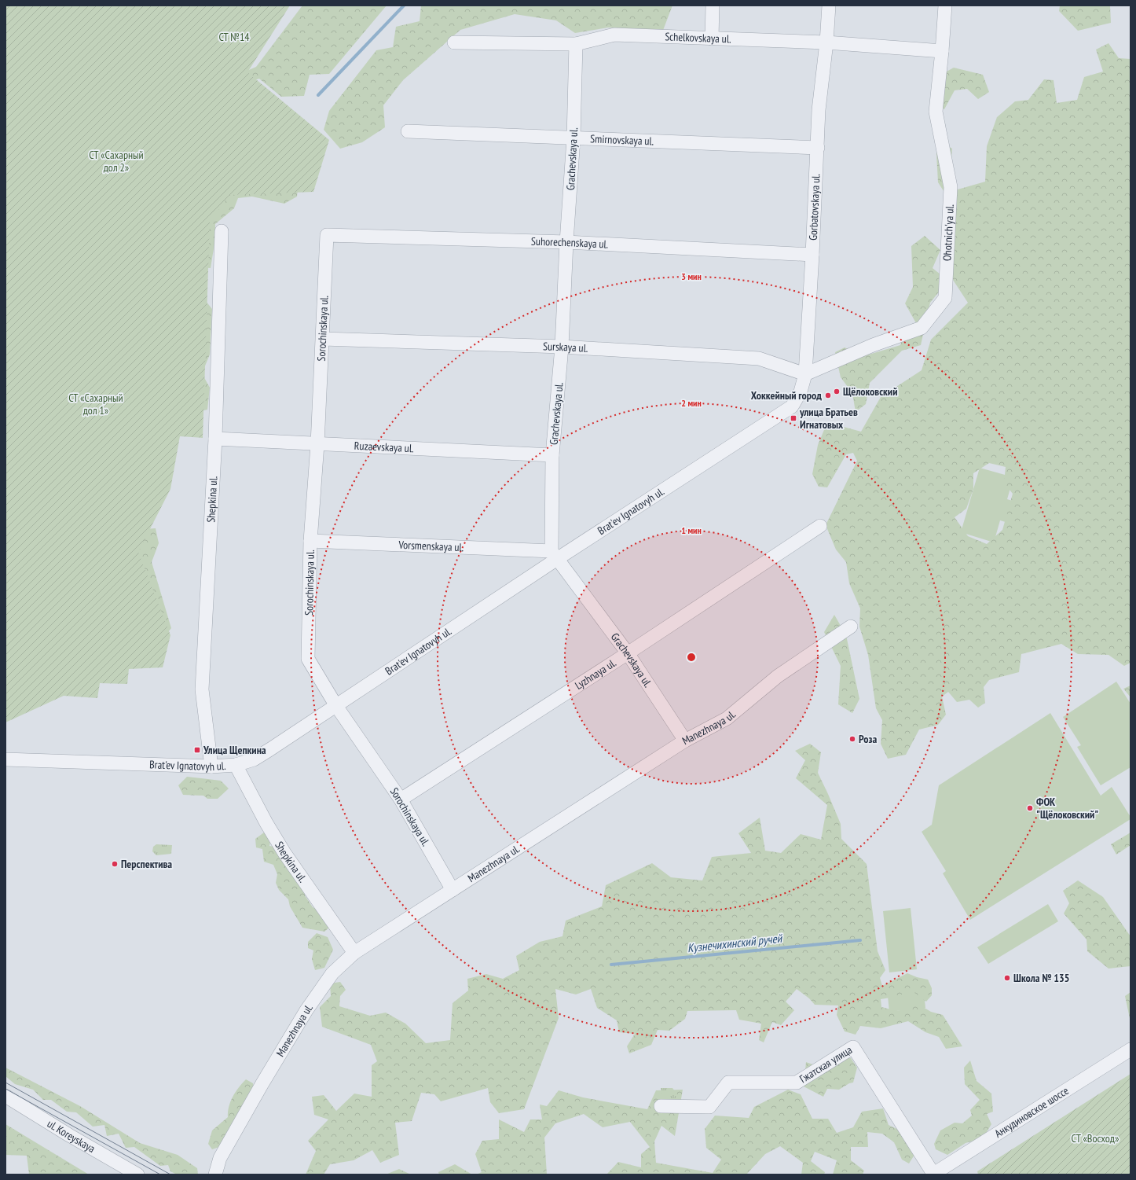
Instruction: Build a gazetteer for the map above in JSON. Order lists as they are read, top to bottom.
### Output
{
  "streets": {
    "street": [
      "Schelkovskaya ul.",
      "Smirnovskaya ul.",
      "Grachevskaya ul.",
      "Gorbatovskaya ul.",
      "Ohotnich'ya ul.",
      "Suhorechenskaya ul.",
      "Sorochinskaya ul.",
      "Surskaya ul.",
      "Ruzaevskaya ul.",
      "Shepkina ul.",
      "Brat'ev Ignatovyh ul.",
      "Vorsmenskaya ul.",
      "Lyzhnaya ul.",
      "Manezhnaya ul.",
      "Гжатская улица",
      "Анкудиновское шоссе",
      "ul. Koreyskaya"
    ]
  },
  "crossings": [
    ["Schelkovskaya ul.", "Grachevskaya ul."],
    ["Schelkovskaya ul.", "Gorbatovskaya ul."],
    ["Schelkovskaya ul.", "Ohotnich'ya ul."],
    ["Smirnovskaya ul.", "Grachevskaya ul."],
    ["Smirnovskaya ul.", "Gorbatovskaya ul."],
    ["Grachevskaya ul.", "Suhorechenskaya ul."],
    ["Grachevskaya ul.", "Surskaya ul."],
    ["Grachevskaya ul.", "Ruzaevskaya ul."],
    ["Grachevskaya ul.", "Brat'ev Ignatovyh ul."],
    ["Grachevskaya ul.", "Vorsmenskaya ul."],
    ["Grachevskaya ul.", "Lyzhnaya ul."],
    ["Grachevskaya ul.", "Manezhnaya ul."],
    ["Gorbatovskaya ul.", "Ohotnich'ya ul."],
    ["Gorbatovskaya ul.", "Suhorechenskaya ul."],
    ["Gorbatovskaya ul.", "Surskaya ul."],
    ["Gorbatovskaya ul.", "Brat'ev Ignatovyh ul."],
    ["Ohotnich'ya ul.", "Surskaya ul."],
    ["Suhorechenskaya ul.", "Sorochinskaya ul."],
    ["Sorochinskaya ul.", "Surskaya ul."],
    ["Sorochinskaya ul.", "Ruzaevskaya ul."],
    ["Sorochinskaya ul.", "Brat'ev Ignatovyh ul."],
    ["Sorochinskaya ul.", "Vorsmenskaya ul."],
    ["Sorochinskaya ul.", "Lyzhnaya ul."],
    ["Sorochinskaya ul.", "Manezhnaya ul."],
    ["Ruzaevskaya ul.", "Shepkina ul."],
    ["Shepkina ul.", "Brat'ev Ignatovyh ul."],
    ["Shepkina ul.", "Manezhnaya ul."],
    ["Brat'ev Ignatovyh ul.", "Vorsmenskaya ul."],
    ["Гжатская улица", "Анкудиновское шоссе"]
  ],
  "water": ["Кузнечихинский ручей"],
  "parks": [
    "СТ №14",
    "СТ «Сахарный дол 2»",
    "СТ «Сахарный дол 1»",
    "СТ «Восход»"
  ],
  "places": {
    "other": [
      "Щёлоковский",
      "Хоккейный город",
      "Роза",
      "ФОК \"Щёлоковский\"",
      "Перспектива",
      "Школа № 135"
    ],
    "transit": ["улица Братьев Игнатовых", "Улица Щепкина"]
  },
  "rings": ["3 мин", "2 мин", "1 мин"]
}
